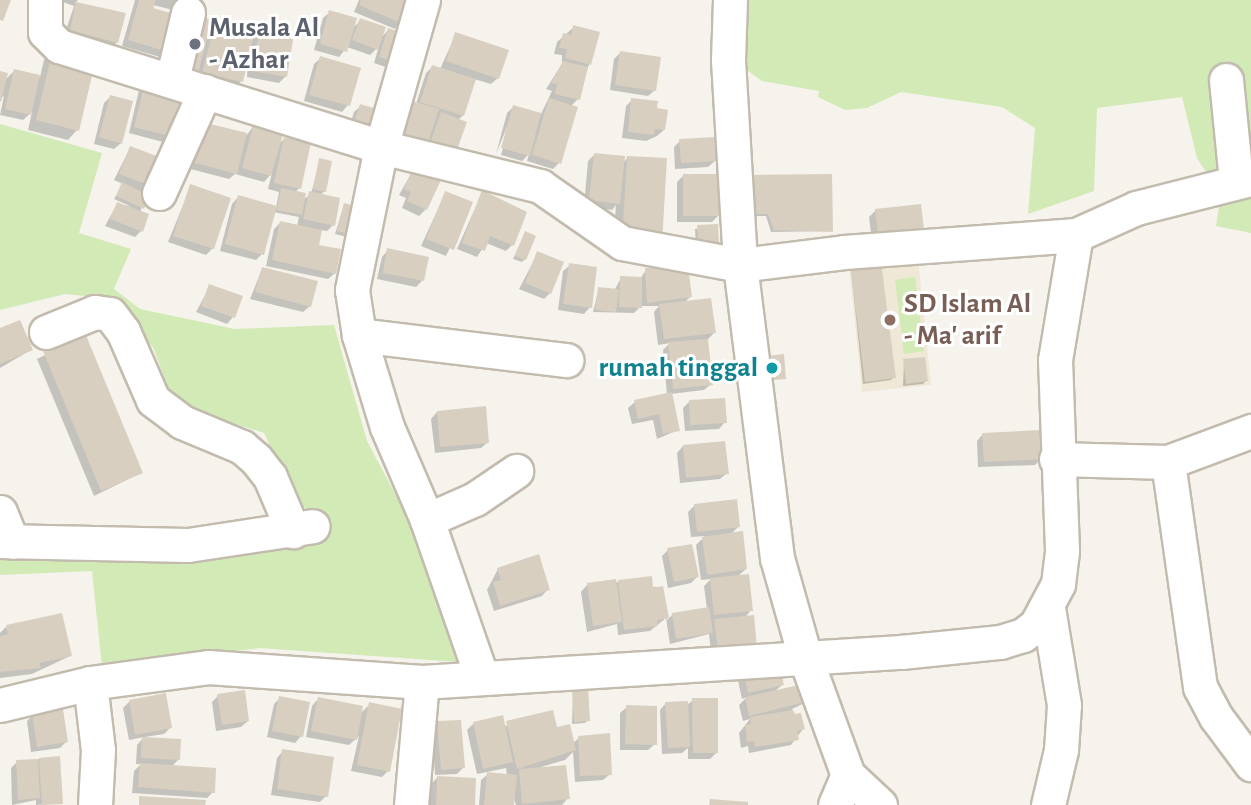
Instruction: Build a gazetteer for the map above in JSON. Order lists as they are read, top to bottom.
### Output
{
  "places": ["Musala Al - Azhar", "SD Islam Al - Ma' arif", "rumah tinggal"]
}
